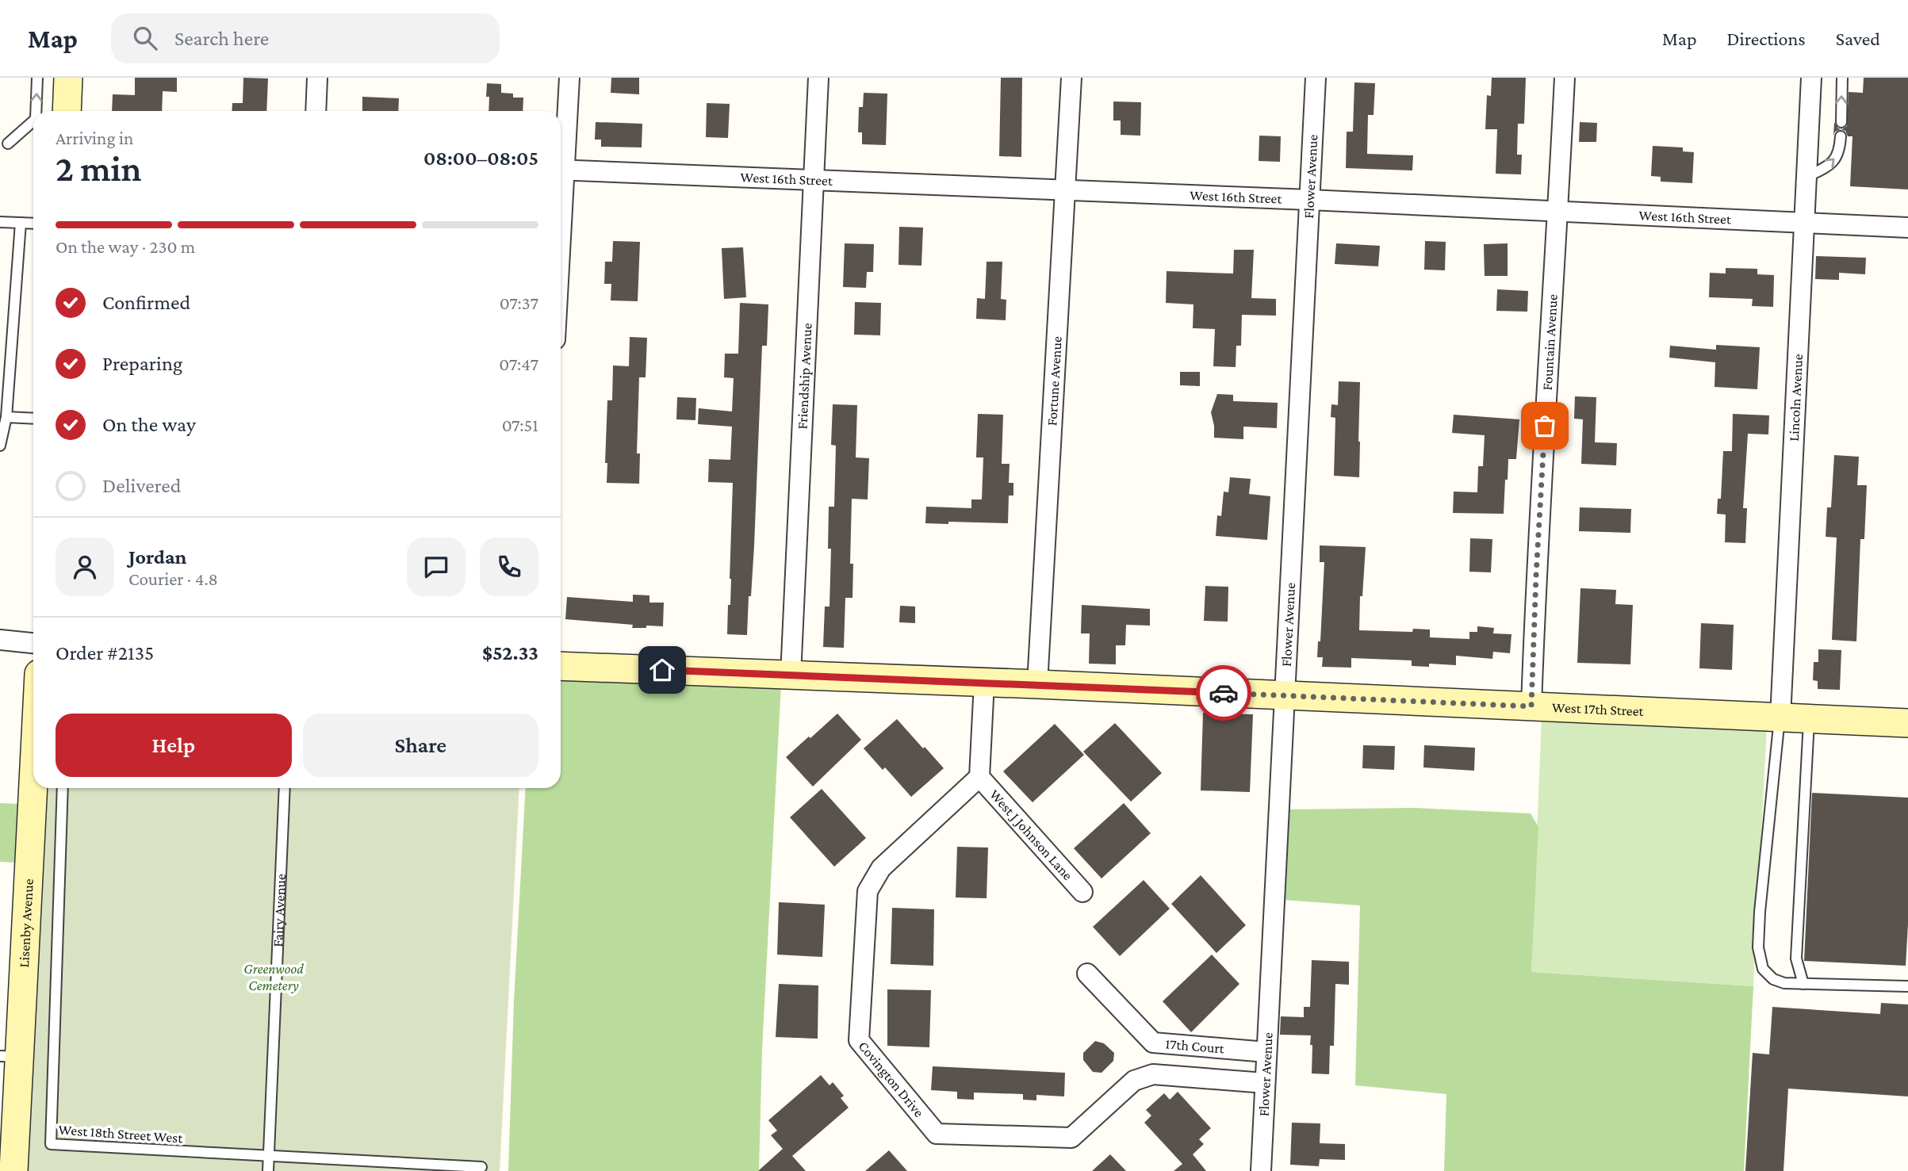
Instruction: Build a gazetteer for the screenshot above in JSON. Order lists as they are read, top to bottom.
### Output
{
  "streets": {
    "main road": ["West 17th Street", "Lisenby Avenue"],
    "street": [
      "Flower Avenue",
      "West 16th Street",
      "Fountain Avenue",
      "Friendship Avenue",
      "Fortune Avenue",
      "Lincoln Avenue",
      "West J Johnson Lane",
      "17th Court",
      "Covington Drive"
    ],
    "lane": ["Fairy Avenue", "West 18th Street West"]
  },
  "crossings": [
    ["Flower Avenue", "West 16th Street"],
    ["Flower Avenue", "West 17th Street"],
    ["Flower Avenue", "17th Court"],
    ["Flower Avenue", "Covington Drive"],
    ["West 16th Street", "Fountain Avenue"],
    ["West 16th Street", "Friendship Avenue"],
    ["West 16th Street", "Fortune Avenue"],
    ["West 16th Street", "Lincoln Avenue"],
    ["Fountain Avenue", "West 17th Street"],
    ["Friendship Avenue", "West 17th Street"],
    ["Fortune Avenue", "West 17th Street"],
    ["Lincoln Avenue", "West 17th Street"],
    ["West J Johnson Lane", "Covington Drive"],
    ["Fairy Avenue", "West 18th Street West"]
  ],
  "parks": ["Greenwood Cemetery"],
  "page": {
    "header": "Map",
    "search": "Search here",
    "nav": ["Map", "Directions", "Saved"],
    "heading": ["2 min", "Arriving in", "08:00–08:05"],
    "panel": [
      "Jordan",
      "Courier · 4.8",
      "Order #2135",
      "$52.33"
    ],
    "bar": "On the way · 230 m",
    "list": [
      ["Confirmed", "07:37"],
      ["Preparing", "07:47"],
      ["On the way", "07:51"],
      "Delivered"
    ],
    "buttons": ["Help", "Share"]
  }
}
